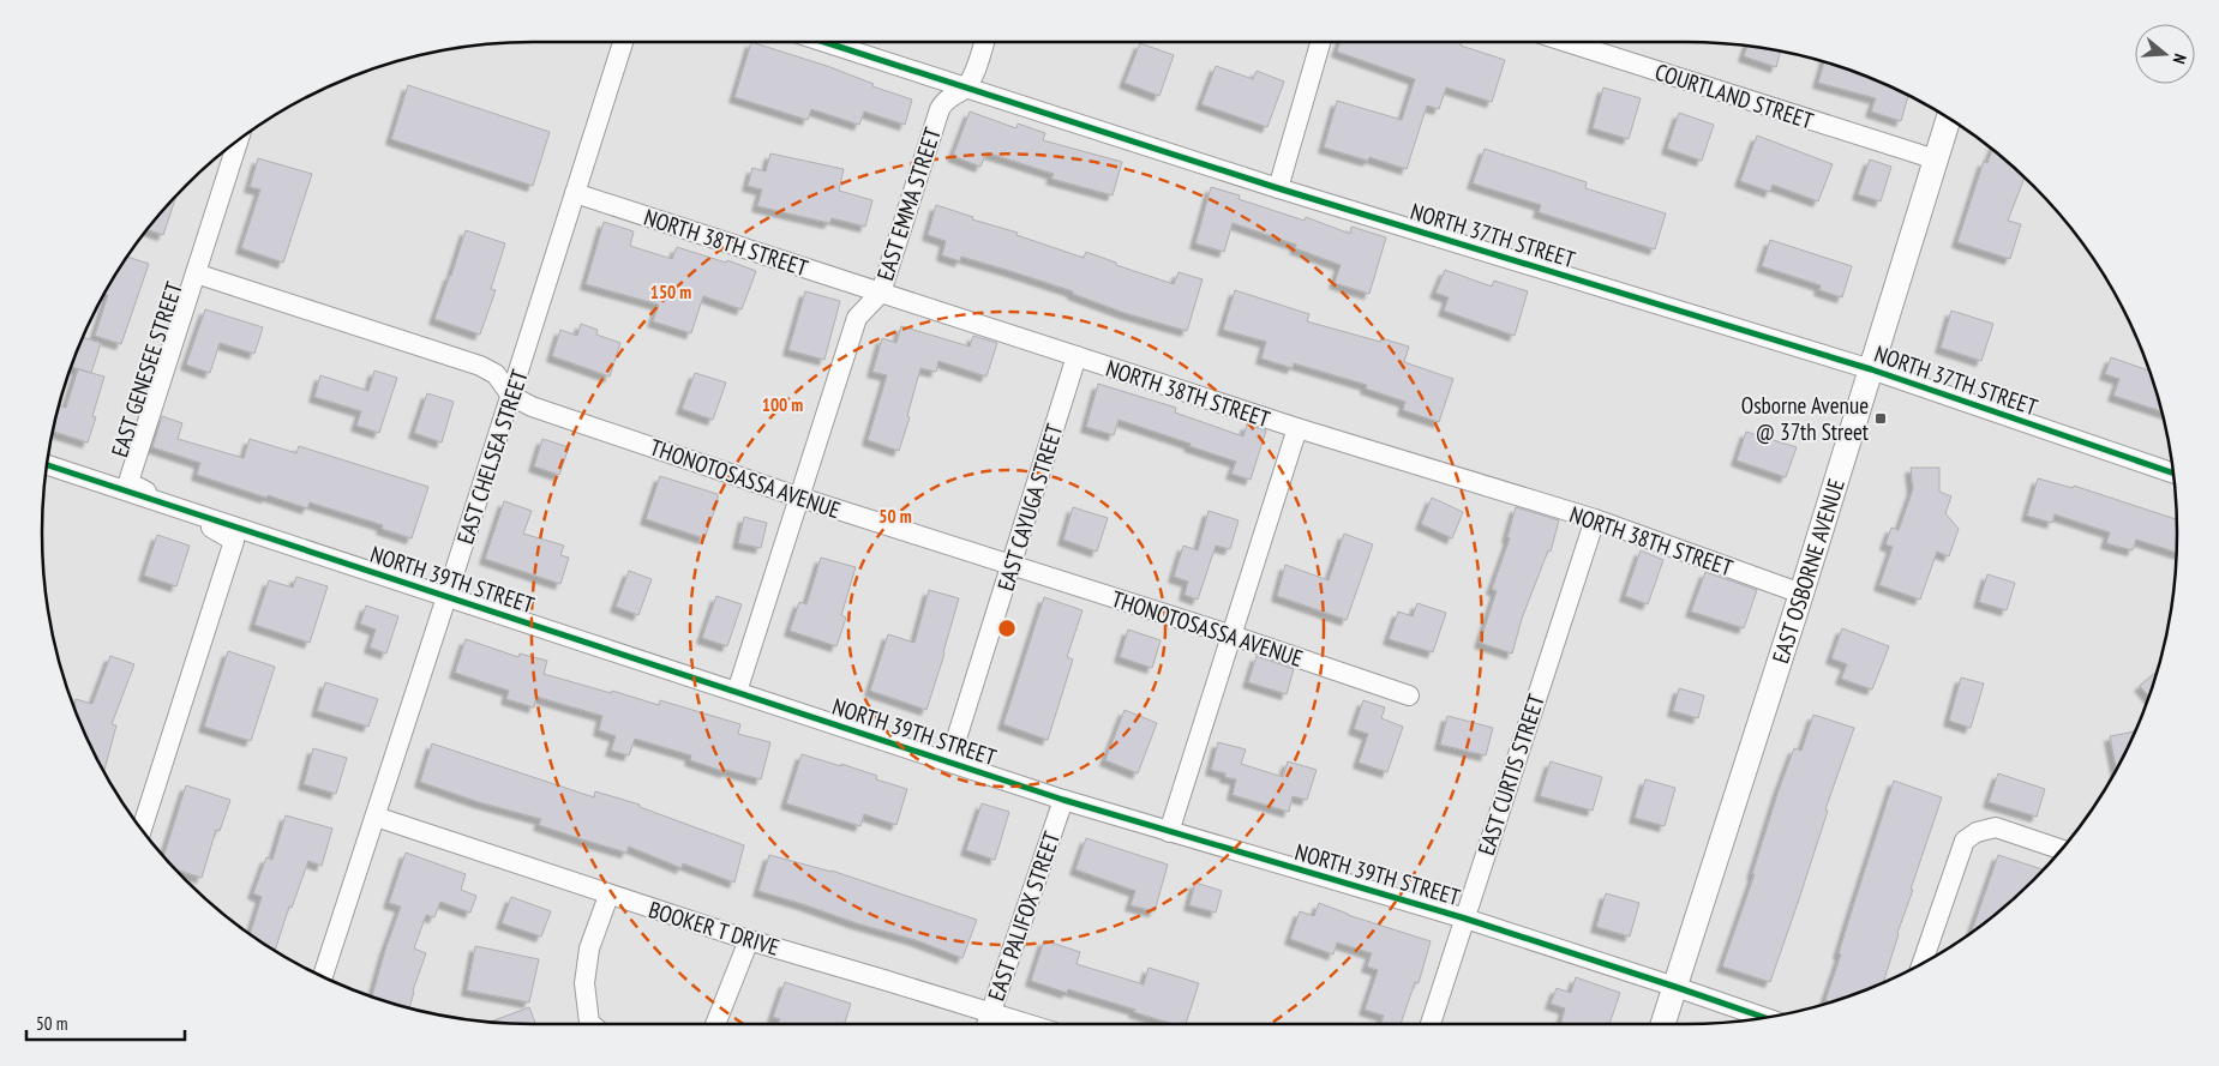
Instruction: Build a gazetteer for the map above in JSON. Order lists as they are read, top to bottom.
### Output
{
  "streets": {
    "street": [
      "COURTLAND STREET",
      "EAST EMMA STREET",
      "NORTH 37TH STREET",
      "NORTH 38TH STREET",
      "EAST GENESEE STREET",
      "EAST CHELSEA STREET",
      "THONOTOSASSA AVENUE",
      "EAST CAYUGA STREET",
      "EAST OSBORNE AVENUE",
      "NORTH 39TH STREET",
      "EAST CURTIS STREET",
      "EAST PALIFOX STREET",
      "BOOKER T DRIVE"
    ]
  },
  "crossings": [
    ["COURTLAND STREET", "EAST OSBORNE AVENUE"],
    ["EAST EMMA STREET", "NORTH 37TH STREET"],
    ["EAST EMMA STREET", "NORTH 38TH STREET"],
    ["EAST EMMA STREET", "THONOTOSASSA AVENUE"],
    ["EAST EMMA STREET", "NORTH 39TH STREET"],
    ["NORTH 37TH STREET", "EAST OSBORNE AVENUE"],
    ["NORTH 38TH STREET", "EAST CHELSEA STREET"],
    ["NORTH 38TH STREET", "EAST CAYUGA STREET"],
    ["NORTH 38TH STREET", "EAST OSBORNE AVENUE"],
    ["NORTH 38TH STREET", "EAST CURTIS STREET"],
    ["EAST GENESEE STREET", "THONOTOSASSA AVENUE"],
    ["EAST GENESEE STREET", "NORTH 39TH STREET"],
    ["EAST CHELSEA STREET", "THONOTOSASSA AVENUE"],
    ["EAST CHELSEA STREET", "NORTH 39TH STREET"],
    ["EAST CHELSEA STREET", "BOOKER T DRIVE"],
    ["THONOTOSASSA AVENUE", "EAST CAYUGA STREET"],
    ["EAST CAYUGA STREET", "NORTH 39TH STREET"],
    ["EAST OSBORNE AVENUE", "NORTH 39TH STREET"],
    ["NORTH 39TH STREET", "EAST CURTIS STREET"],
    ["NORTH 39TH STREET", "EAST PALIFOX STREET"],
    ["EAST PALIFOX STREET", "BOOKER T DRIVE"]
  ],
  "places": {
    "transit": ["Osborne Avenue @ 37th Street"]
  },
  "scale_bar": "50 m",
  "north": "right",
  "rings": ["150 m", "100 m", "50 m"]
}
